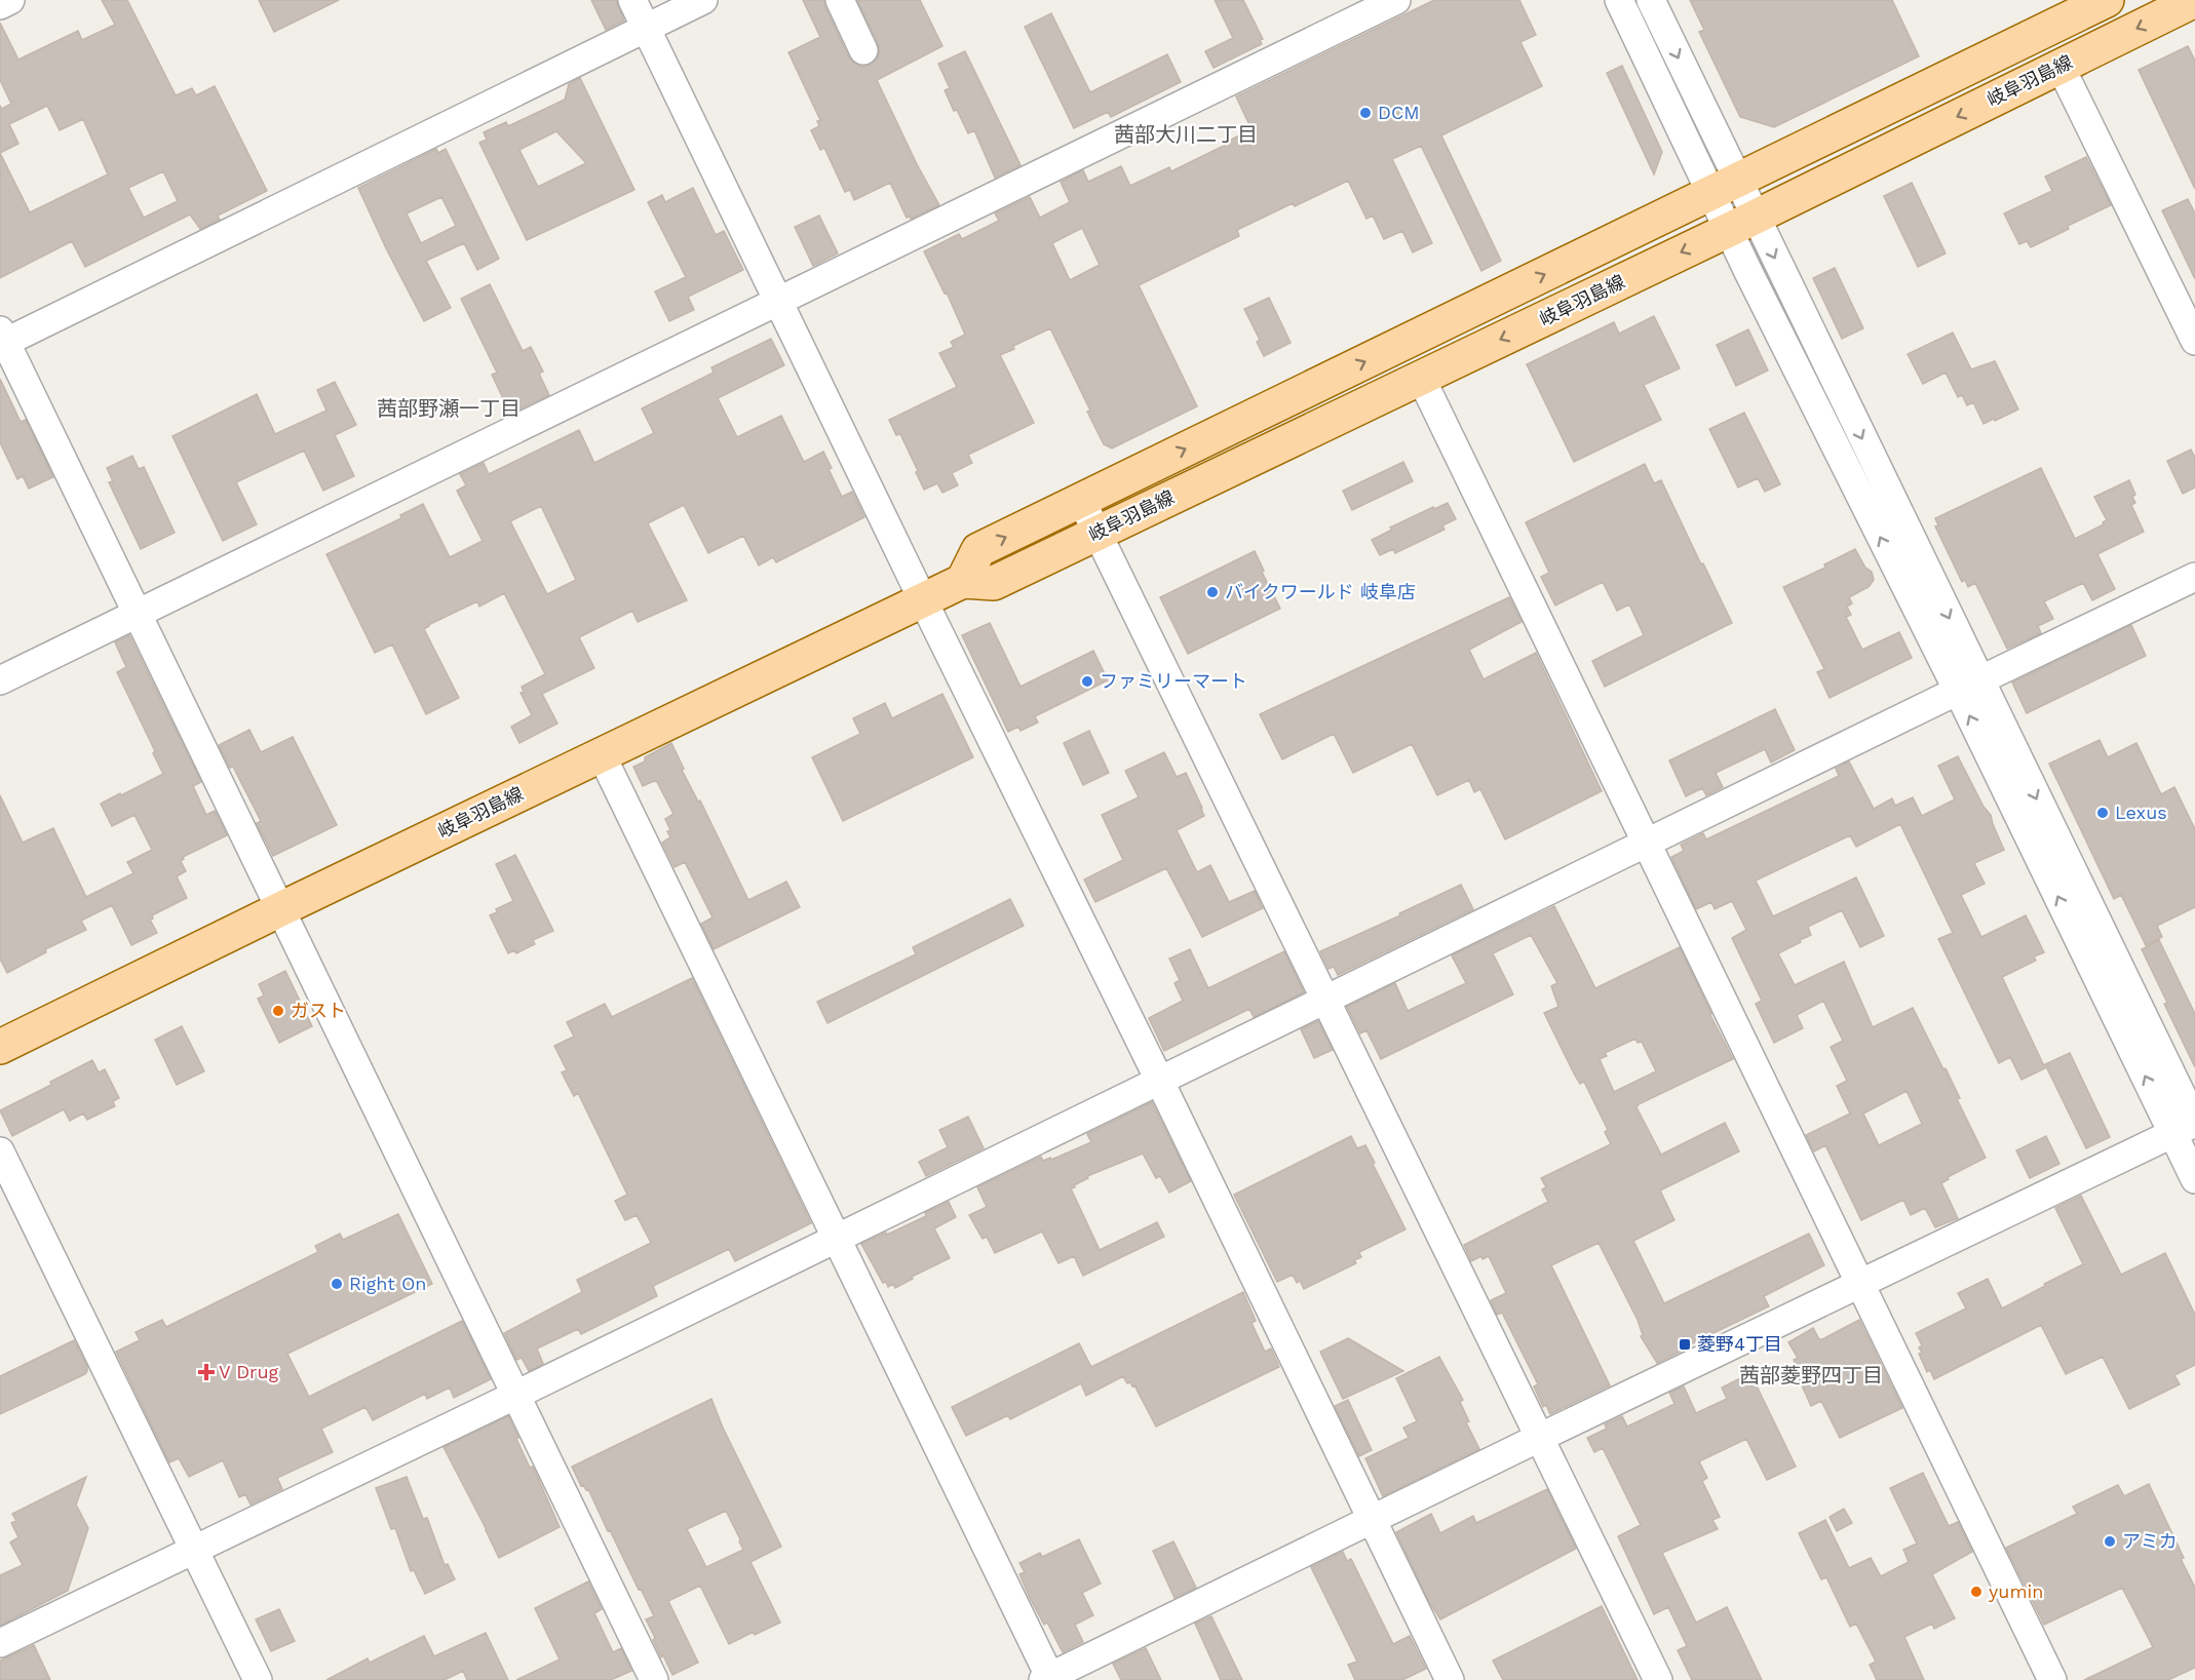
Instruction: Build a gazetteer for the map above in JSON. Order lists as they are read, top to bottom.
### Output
{
  "streets": {
    "main road": ["岐阜羽島線"]
  },
  "districts": ["茜部大川二丁目", "茜部野瀬一丁目", "茜部菱野四丁目"],
  "places": {
    "other": [
      "DCM",
      "バイクワールド 岐阜店",
      "ファミリーマート",
      "Lexus",
      "ガスト",
      "Right On",
      "アミカ",
      "yumin"
    ],
    "transit": ["菱野4丁目"],
    "health": ["V Drug"]
  }
}
